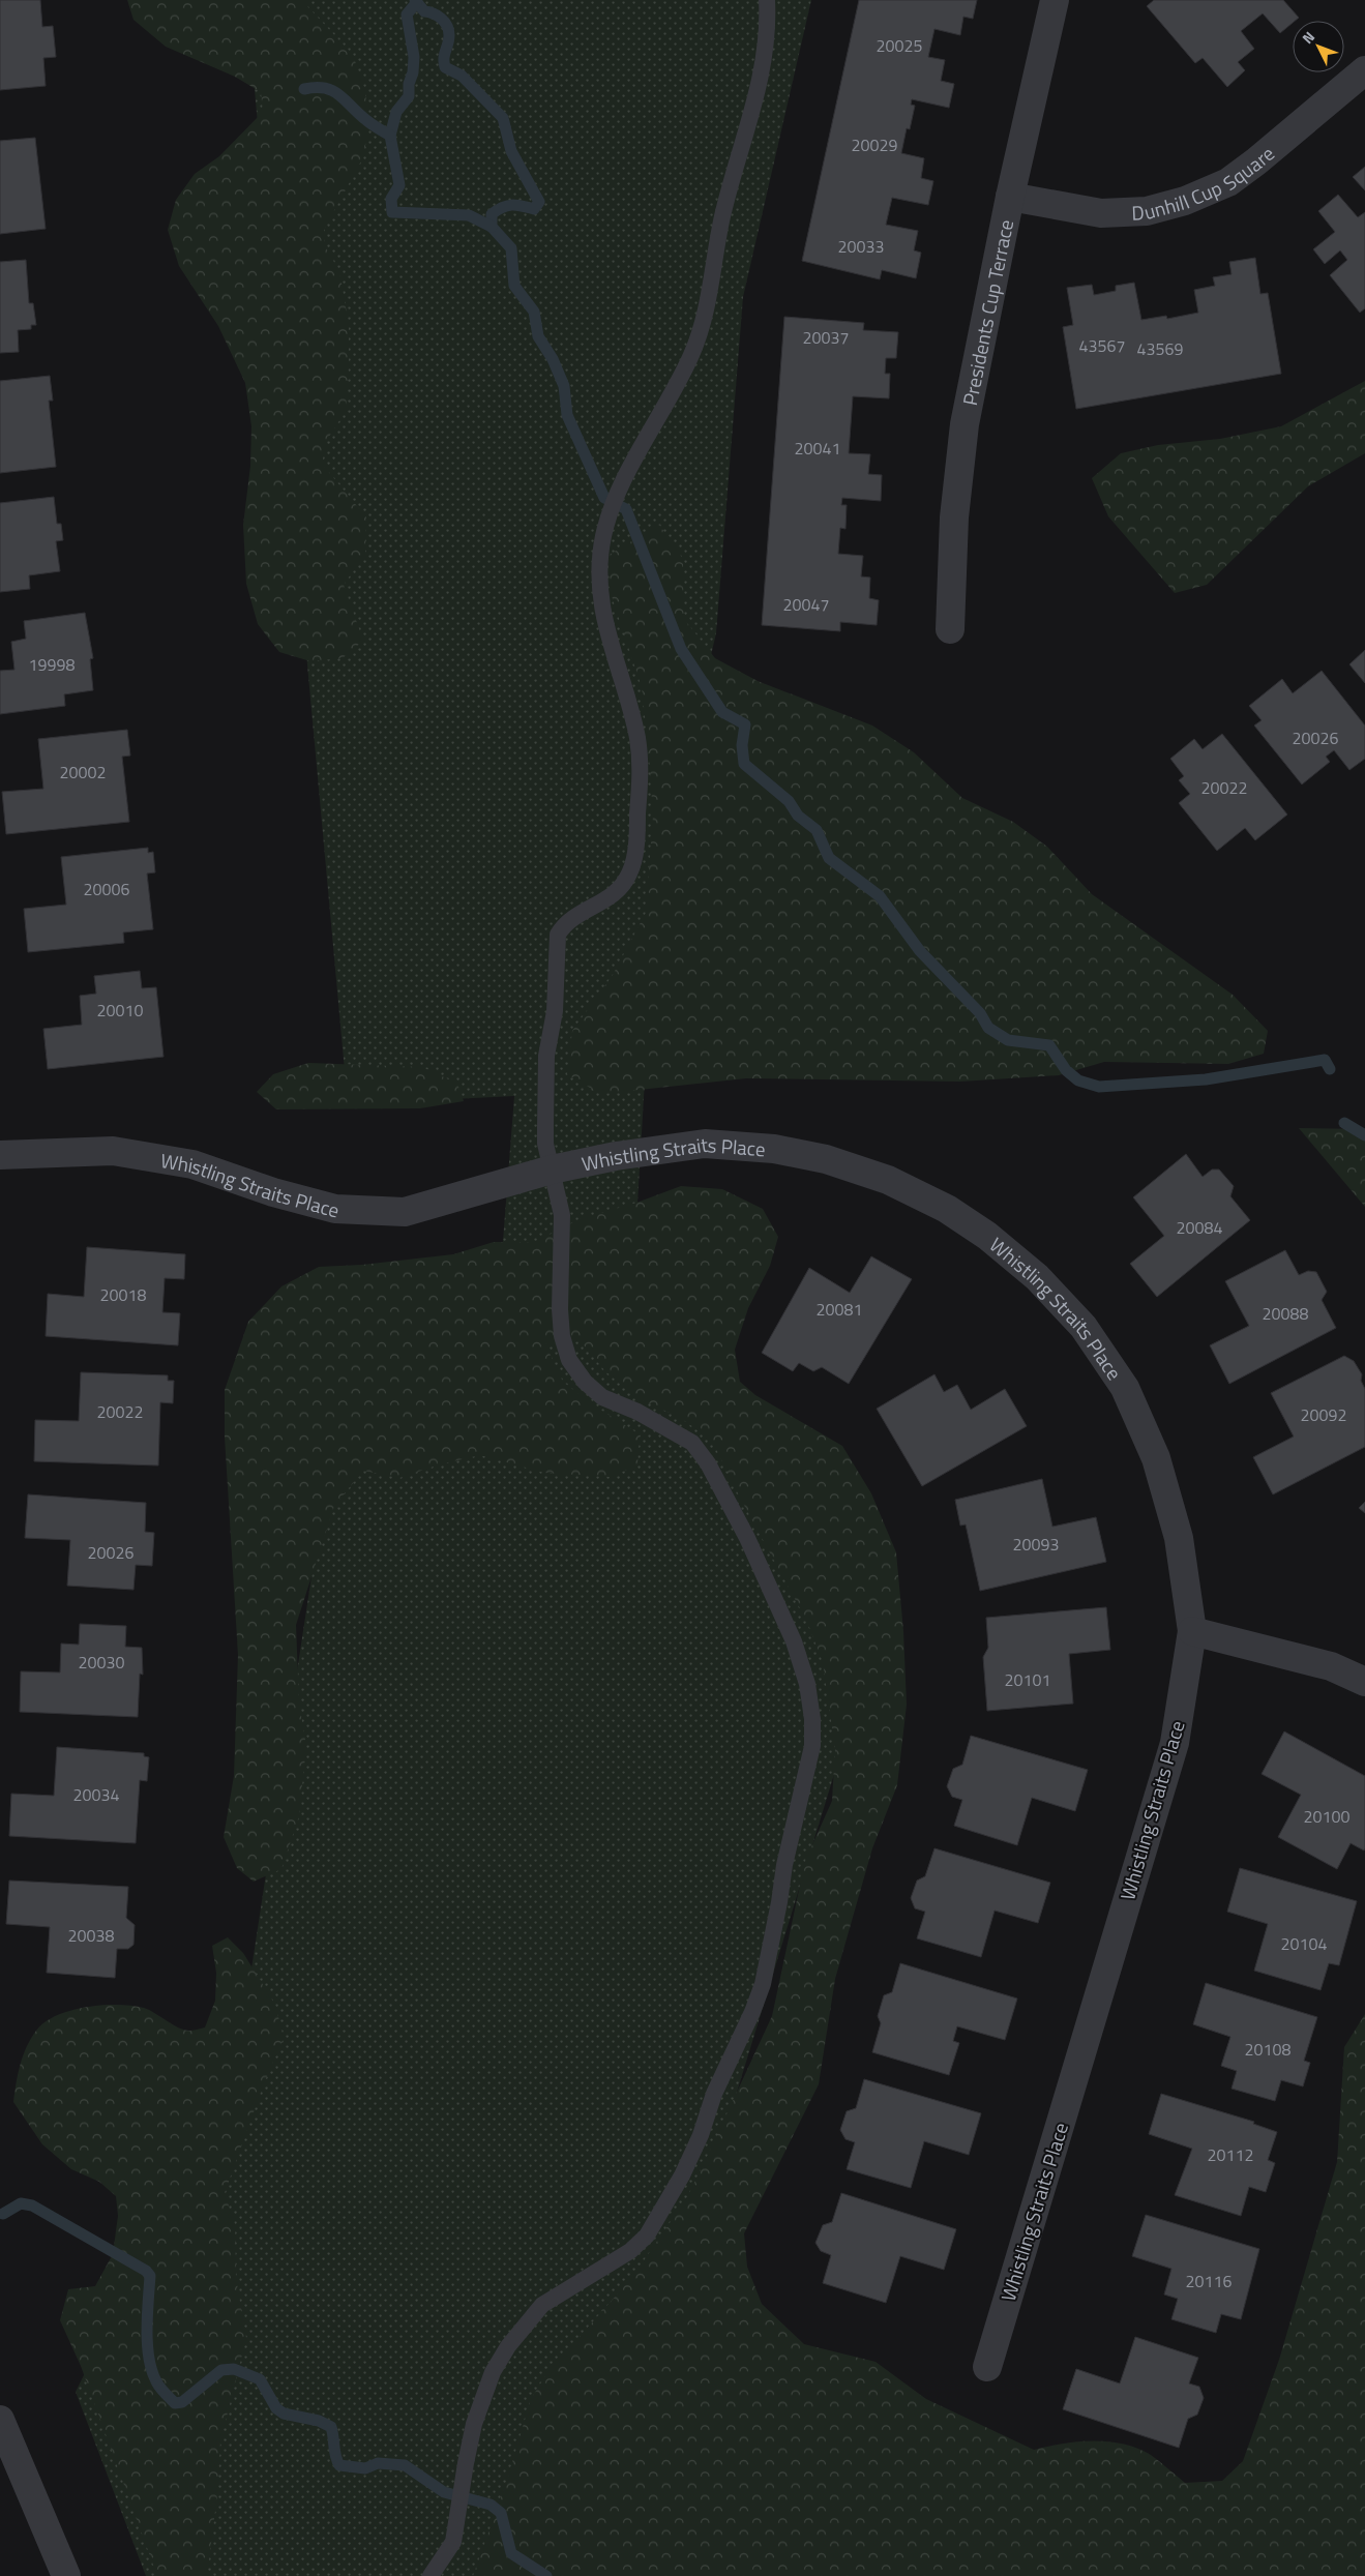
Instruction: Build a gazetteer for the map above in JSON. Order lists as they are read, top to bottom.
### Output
{
  "streets": {
    "street": ["Dunhill Cup Square", "Presidents Cup Terrace", "Whistling Straits Place"]
  },
  "crossings": [
    ["Dunhill Cup Square", "Presidents Cup Terrace"]
  ],
  "house_numbers": [
    "20025",
    "20029",
    "20033",
    "20037",
    "43567",
    "43569",
    "20041",
    "20047",
    "19998",
    "20026",
    "20002",
    "20022",
    "20006",
    "20010",
    "20084",
    "20018",
    "20081",
    "20088",
    "20022",
    "20092",
    "20093",
    "20026",
    "20030",
    "20101",
    "20034",
    "20100",
    "20038",
    "20104",
    "20108",
    "20112",
    "20116"
  ],
  "north": "top left"
}
